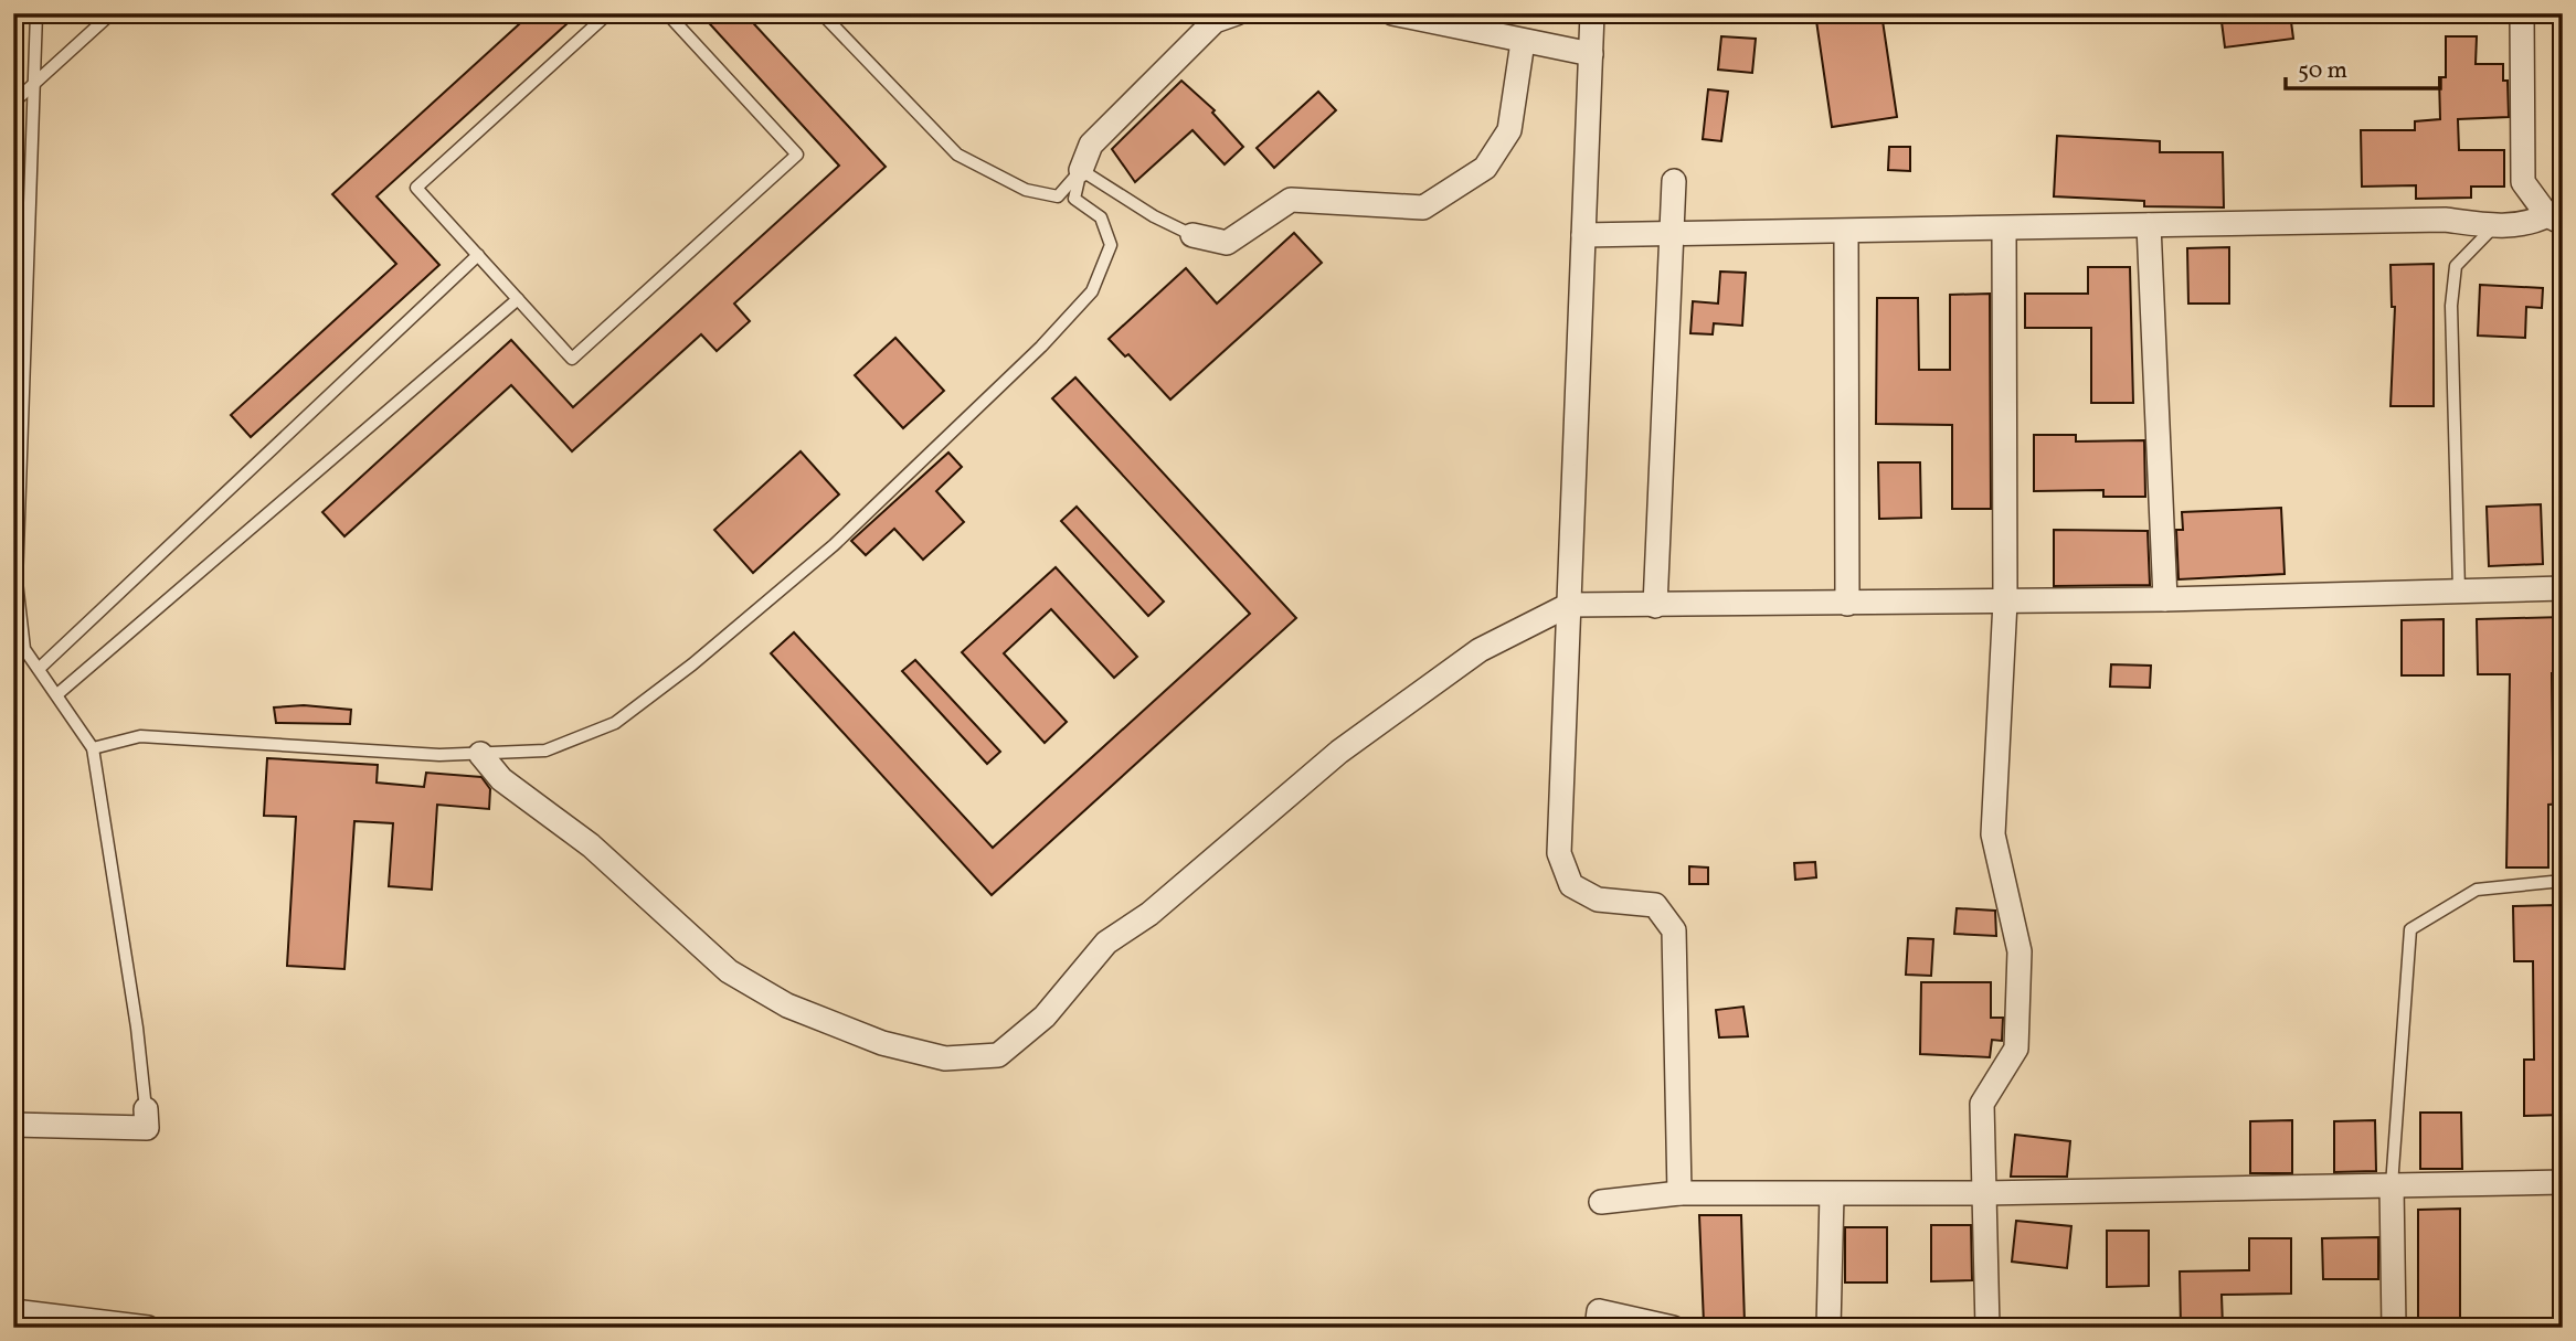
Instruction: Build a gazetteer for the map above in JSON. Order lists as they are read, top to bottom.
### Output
{
  "scale_bar": "50 m"
}
